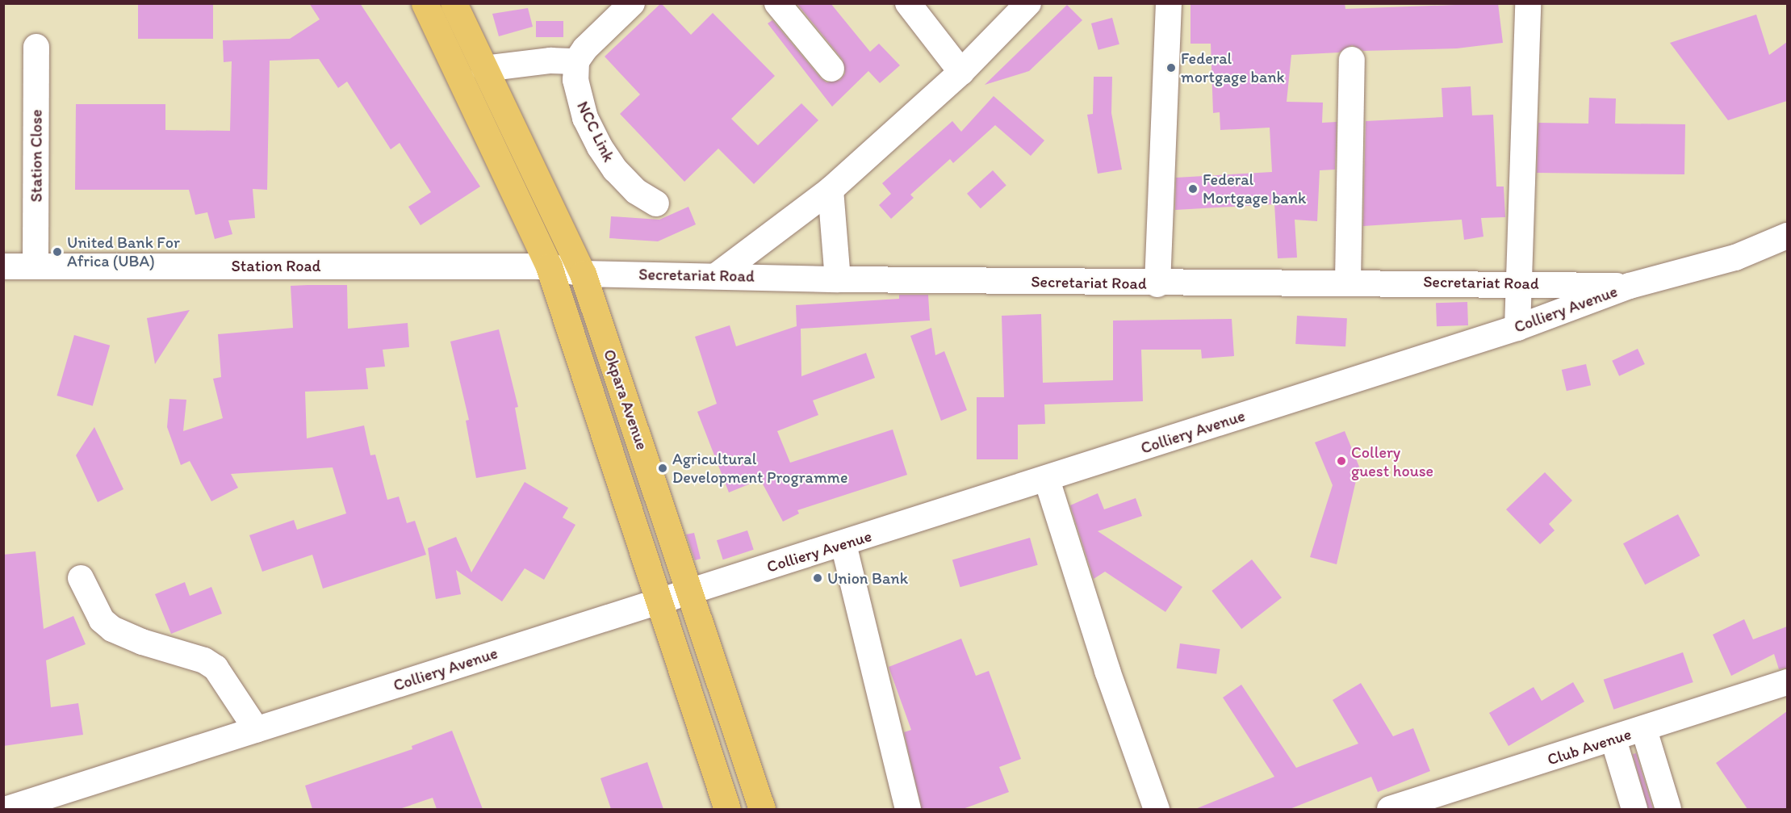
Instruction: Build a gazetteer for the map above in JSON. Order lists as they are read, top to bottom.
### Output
{
  "streets": {
    "main road": ["Okpara Avenue"],
    "street": [
      "NCC Link",
      "Station Close",
      "Station Road",
      "Secretariat Road",
      "Colliery Avenue",
      "Club Avenue"
    ]
  },
  "crossings": [
    ["Station Close", "Station Road"],
    ["Station Road", "Secretariat Road"],
    ["Station Road", "Okpara Avenue"],
    ["Secretariat Road", "Colliery Avenue"],
    ["Secretariat Road", "Okpara Avenue"],
    ["Colliery Avenue", "Okpara Avenue"]
  ],
  "places": [
    "Federal mortgage bank",
    "Federal Mortgage bank",
    "United Bank For Africa (UBA)",
    "Collery guest house",
    "Agricultural Development Programme",
    "Union Bank"
  ]
}
